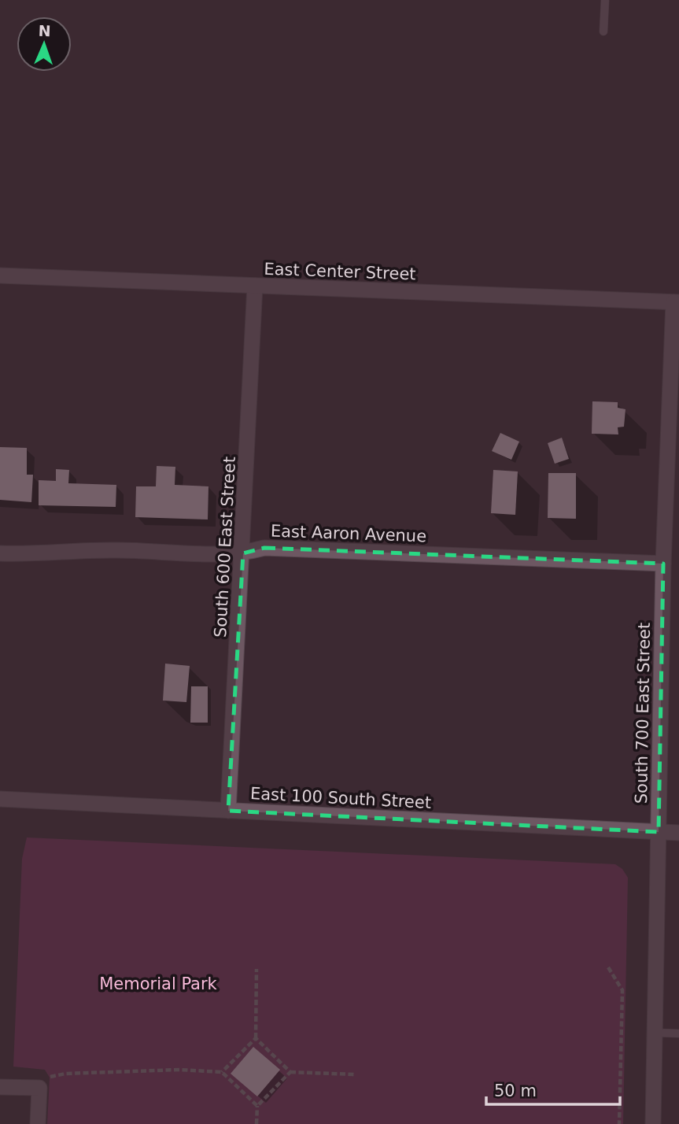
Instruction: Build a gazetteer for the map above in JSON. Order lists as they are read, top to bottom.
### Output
{
  "streets": {
    "street": [
      "East Center Street",
      "East Aaron Avenue",
      "South 600 East Street",
      "South 700 East Street",
      "East 100 South Street"
    ]
  },
  "crossings": [
    ["East Center Street", "South 600 East Street"],
    ["East Center Street", "South 700 East Street"],
    ["East Aaron Avenue", "South 600 East Street"],
    ["East Aaron Avenue", "South 700 East Street"],
    ["South 600 East Street", "East 100 South Street"],
    ["South 700 East Street", "East 100 South Street"]
  ],
  "parks": ["Memorial Park"],
  "scale_bar": "50 m",
  "north": "top"
}
